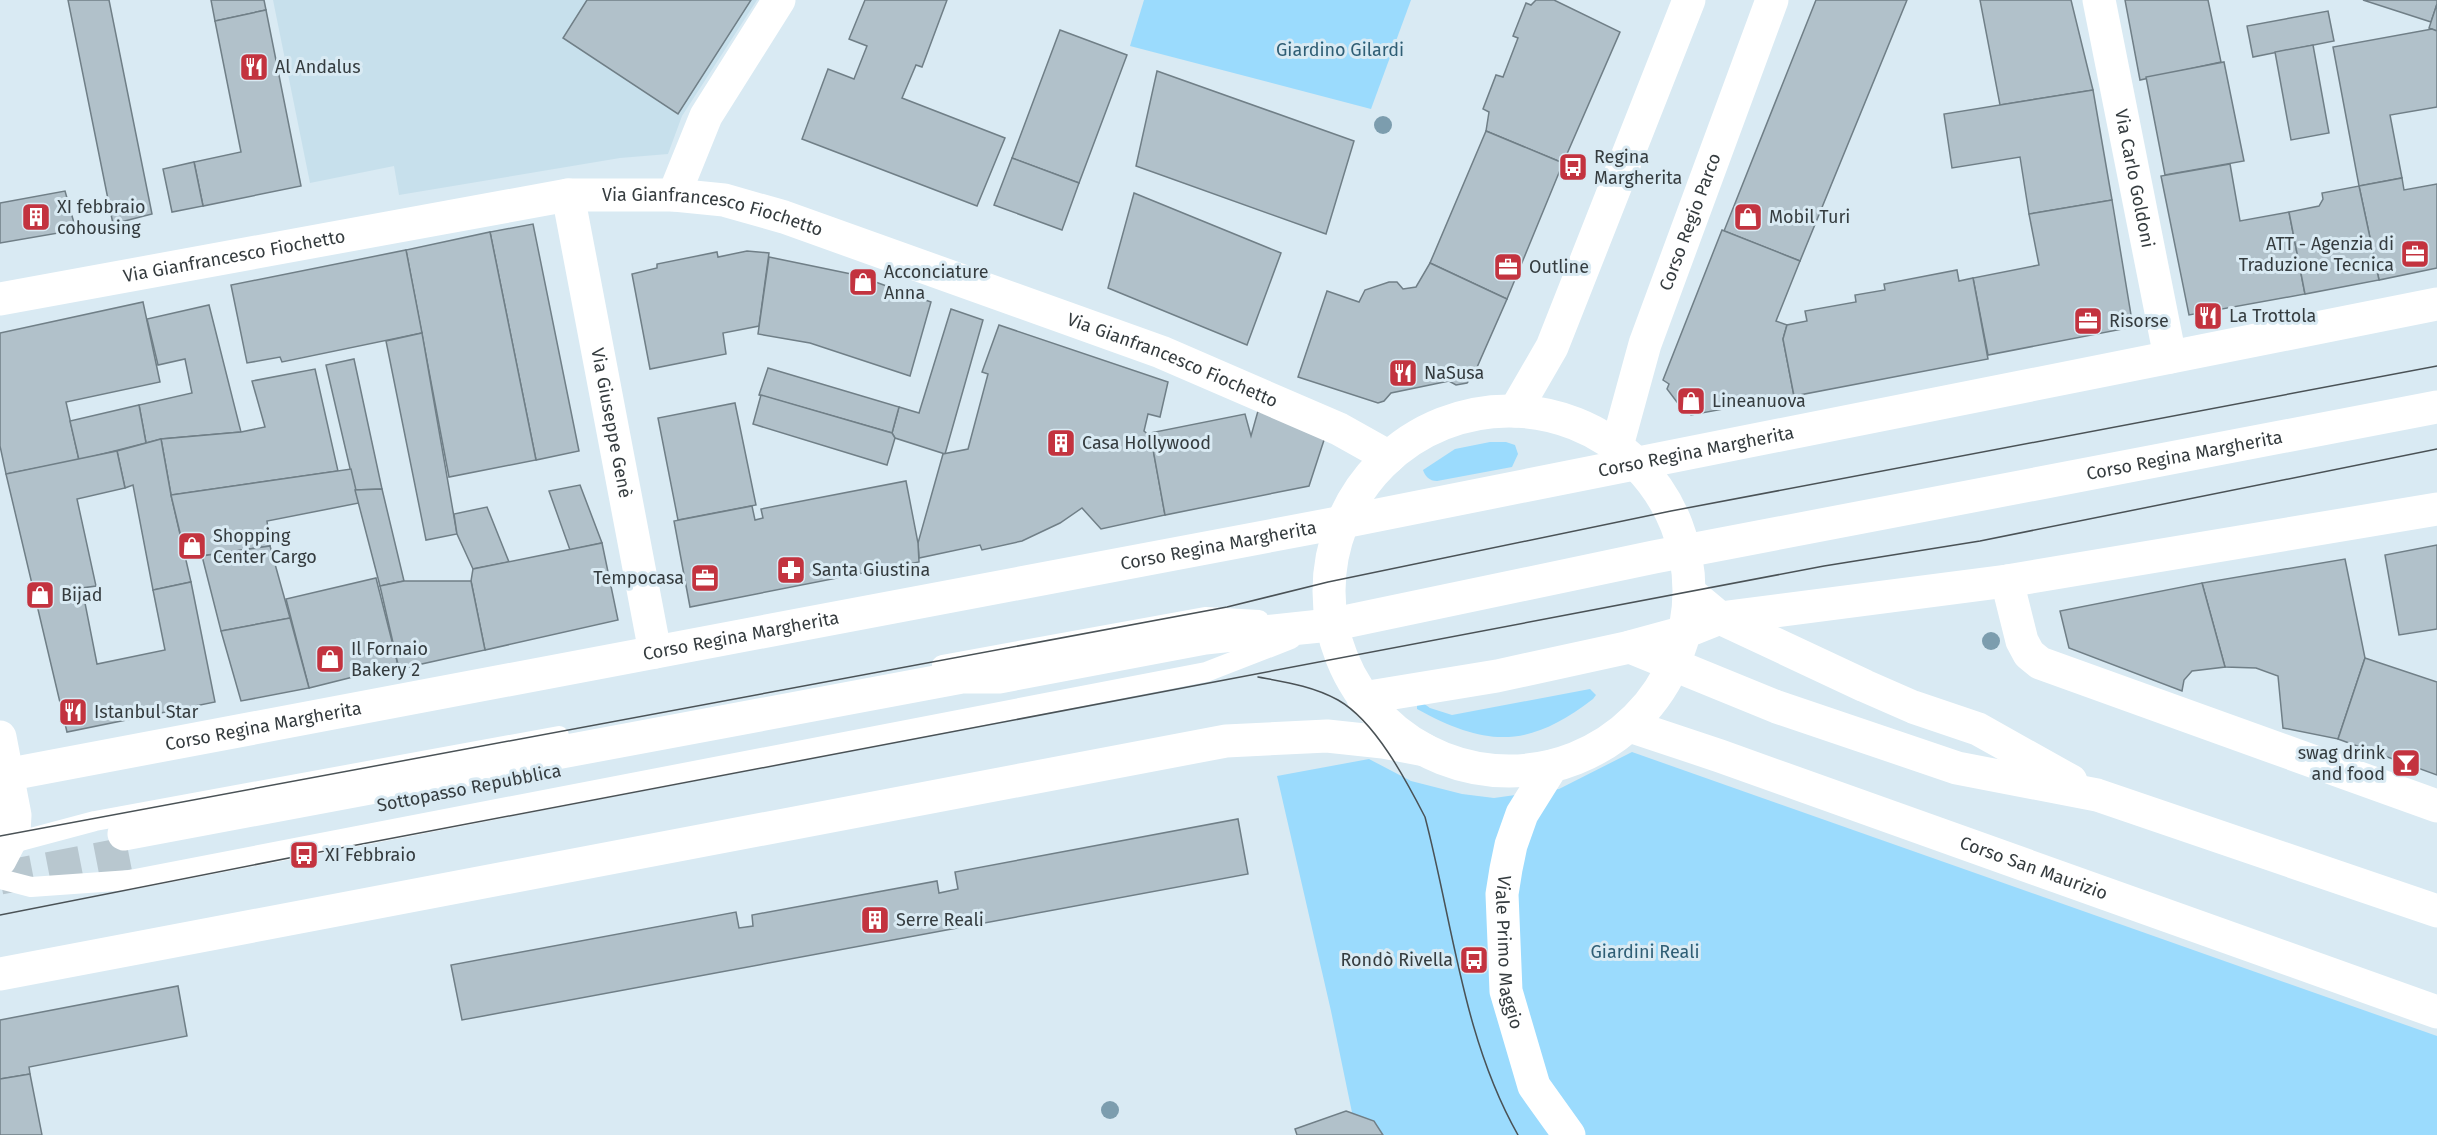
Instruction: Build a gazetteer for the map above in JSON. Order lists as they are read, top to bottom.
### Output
{
  "streets": {
    "street": [
      "Via Carlo Goldoni",
      "Via Gianfrancesco Fiochetto",
      "Corso Regio Parco",
      "Via Giuseppe Genè",
      "Corso Regina Margherita",
      "Sottopasso Repubblica",
      "Corso San Maurizio",
      "Viale Primo Maggio"
    ]
  },
  "crossings": [
    ["Via Carlo Goldoni", "Corso Regina Margherita"],
    ["Via Gianfrancesco Fiochetto", "Via Giuseppe Genè"],
    ["Corso Regio Parco", "Corso Regina Margherita"],
    ["Via Giuseppe Genè", "Corso Regina Margherita"],
    ["Corso Regina Margherita", "Sottopasso Repubblica"]
  ],
  "parks": ["Giardino Gilardi", "Giardini Reali"],
  "places": {
    "restaurant": [
      "Al Andalus",
      "La Trottola",
      "NaSusa",
      "Istanbul Star"
    ],
    "bus stop": ["Regina Margherita", "XI Febbraio", "Rondò Rivella"],
    "building": ["XI febbraio cohousing", "Casa Hollywood", "Serre Reali"],
    "shop": [
      "Mobil Turi",
      "Acconciature Anna",
      "Lineanuova",
      "Shopping Center Cargo",
      "Bijad",
      "Il Fornaio Bakery 2"
    ],
    "office": [
      "ATT - Agenzia di Traduzione Tecnica",
      "Outline",
      "Risorse",
      "Tempocasa"
    ],
    "pharmacy": ["Santa Giustina"],
    "bar": ["swag drink and food"]
  }
}
